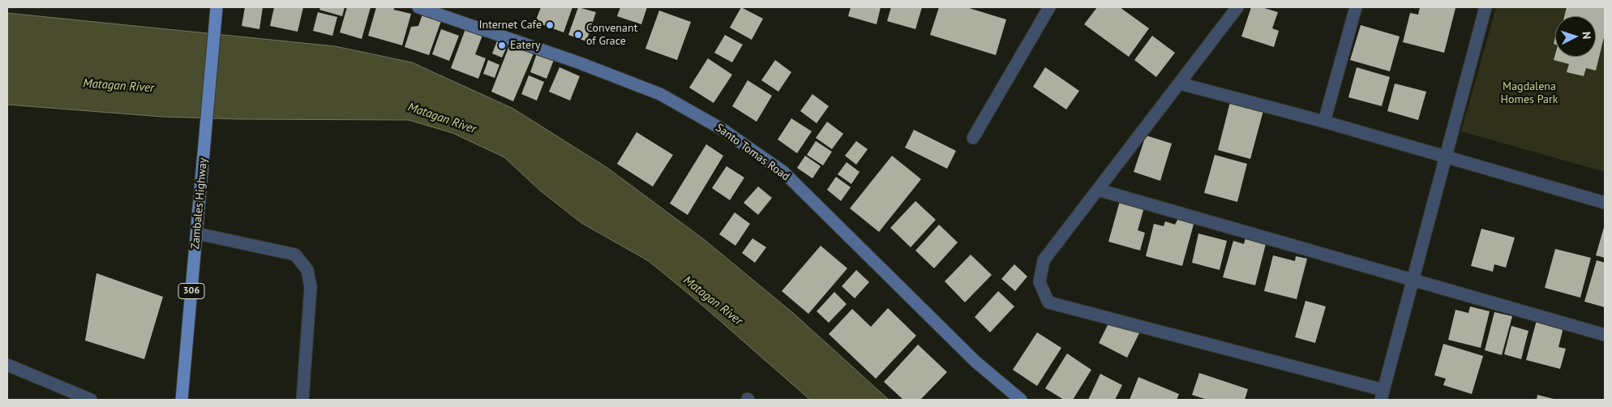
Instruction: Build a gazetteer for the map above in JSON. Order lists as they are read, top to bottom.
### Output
{
  "streets": {
    "main road": ["Zambales Highway", "306"],
    "street": ["Santo Tomas Road"]
  },
  "water": ["Matagan River"],
  "parks": ["Magdalena Homes Park"],
  "places": ["Internet Cafe", "Convenant of Grace", "Eatery"],
  "north": "right"
}
